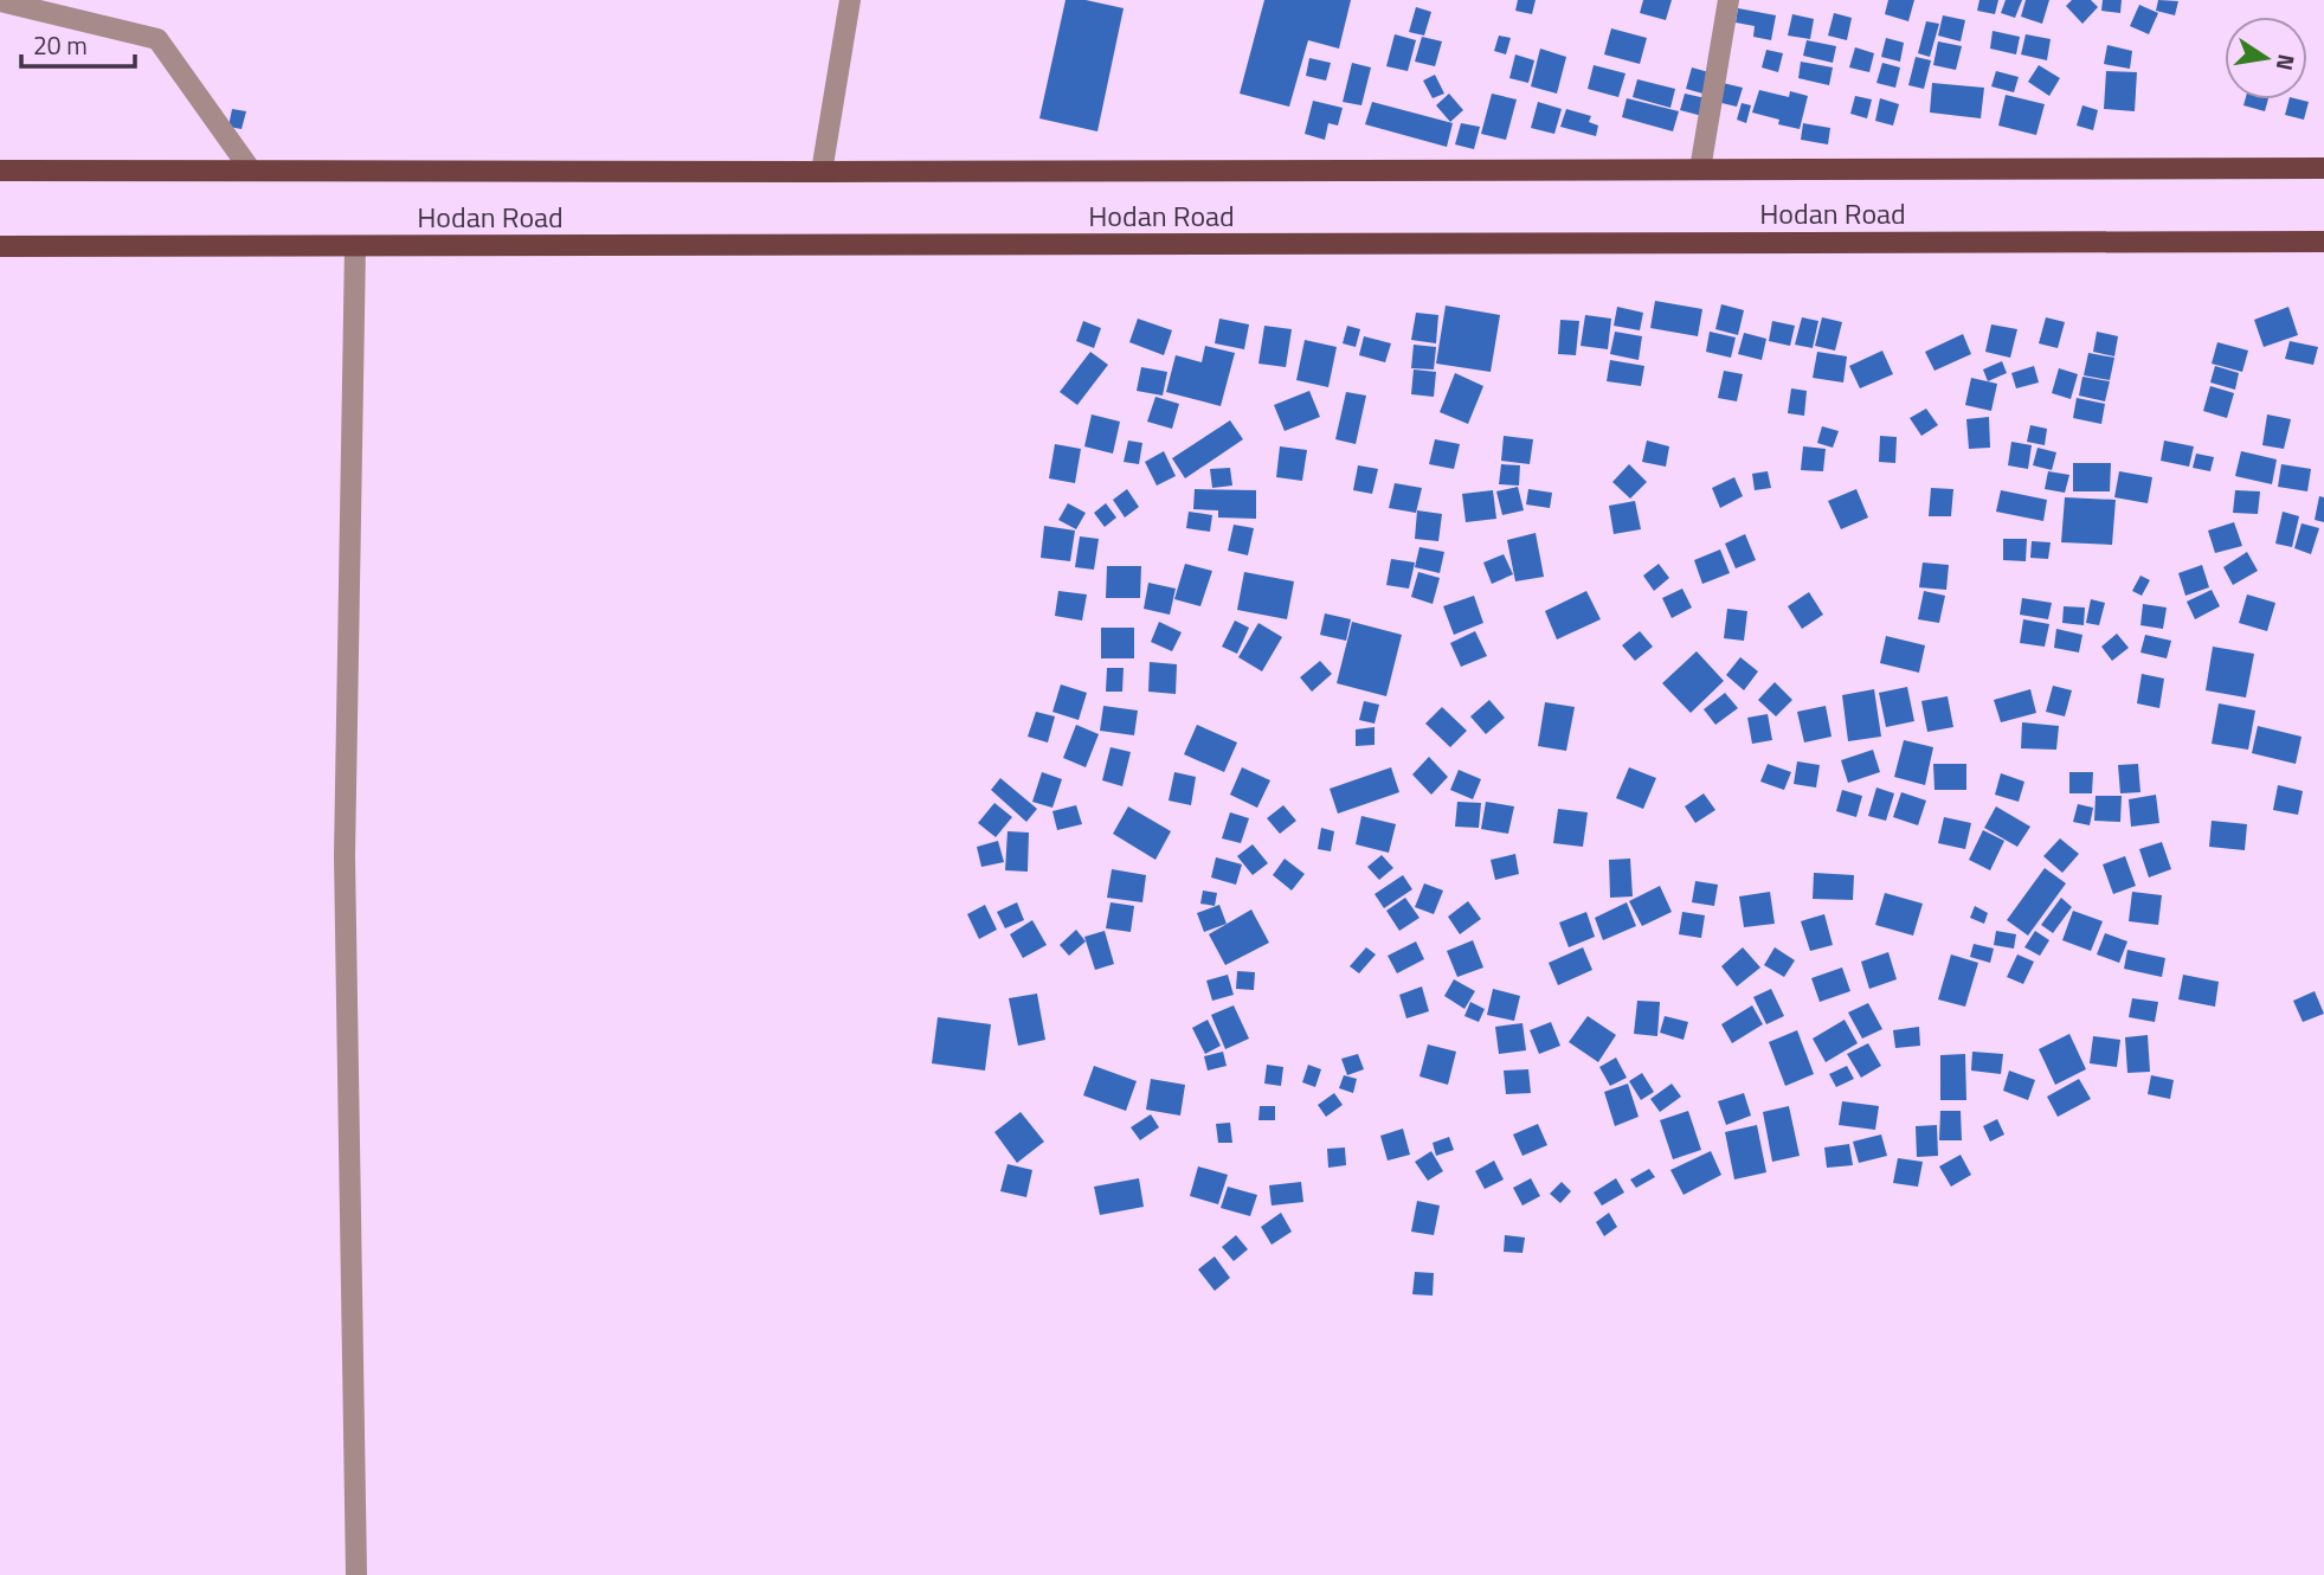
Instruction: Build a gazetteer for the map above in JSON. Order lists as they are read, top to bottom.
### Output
{
  "streets": {
    "main road": ["Hodan Road"]
  },
  "scale_bar": "20 m",
  "north": "right"
}
